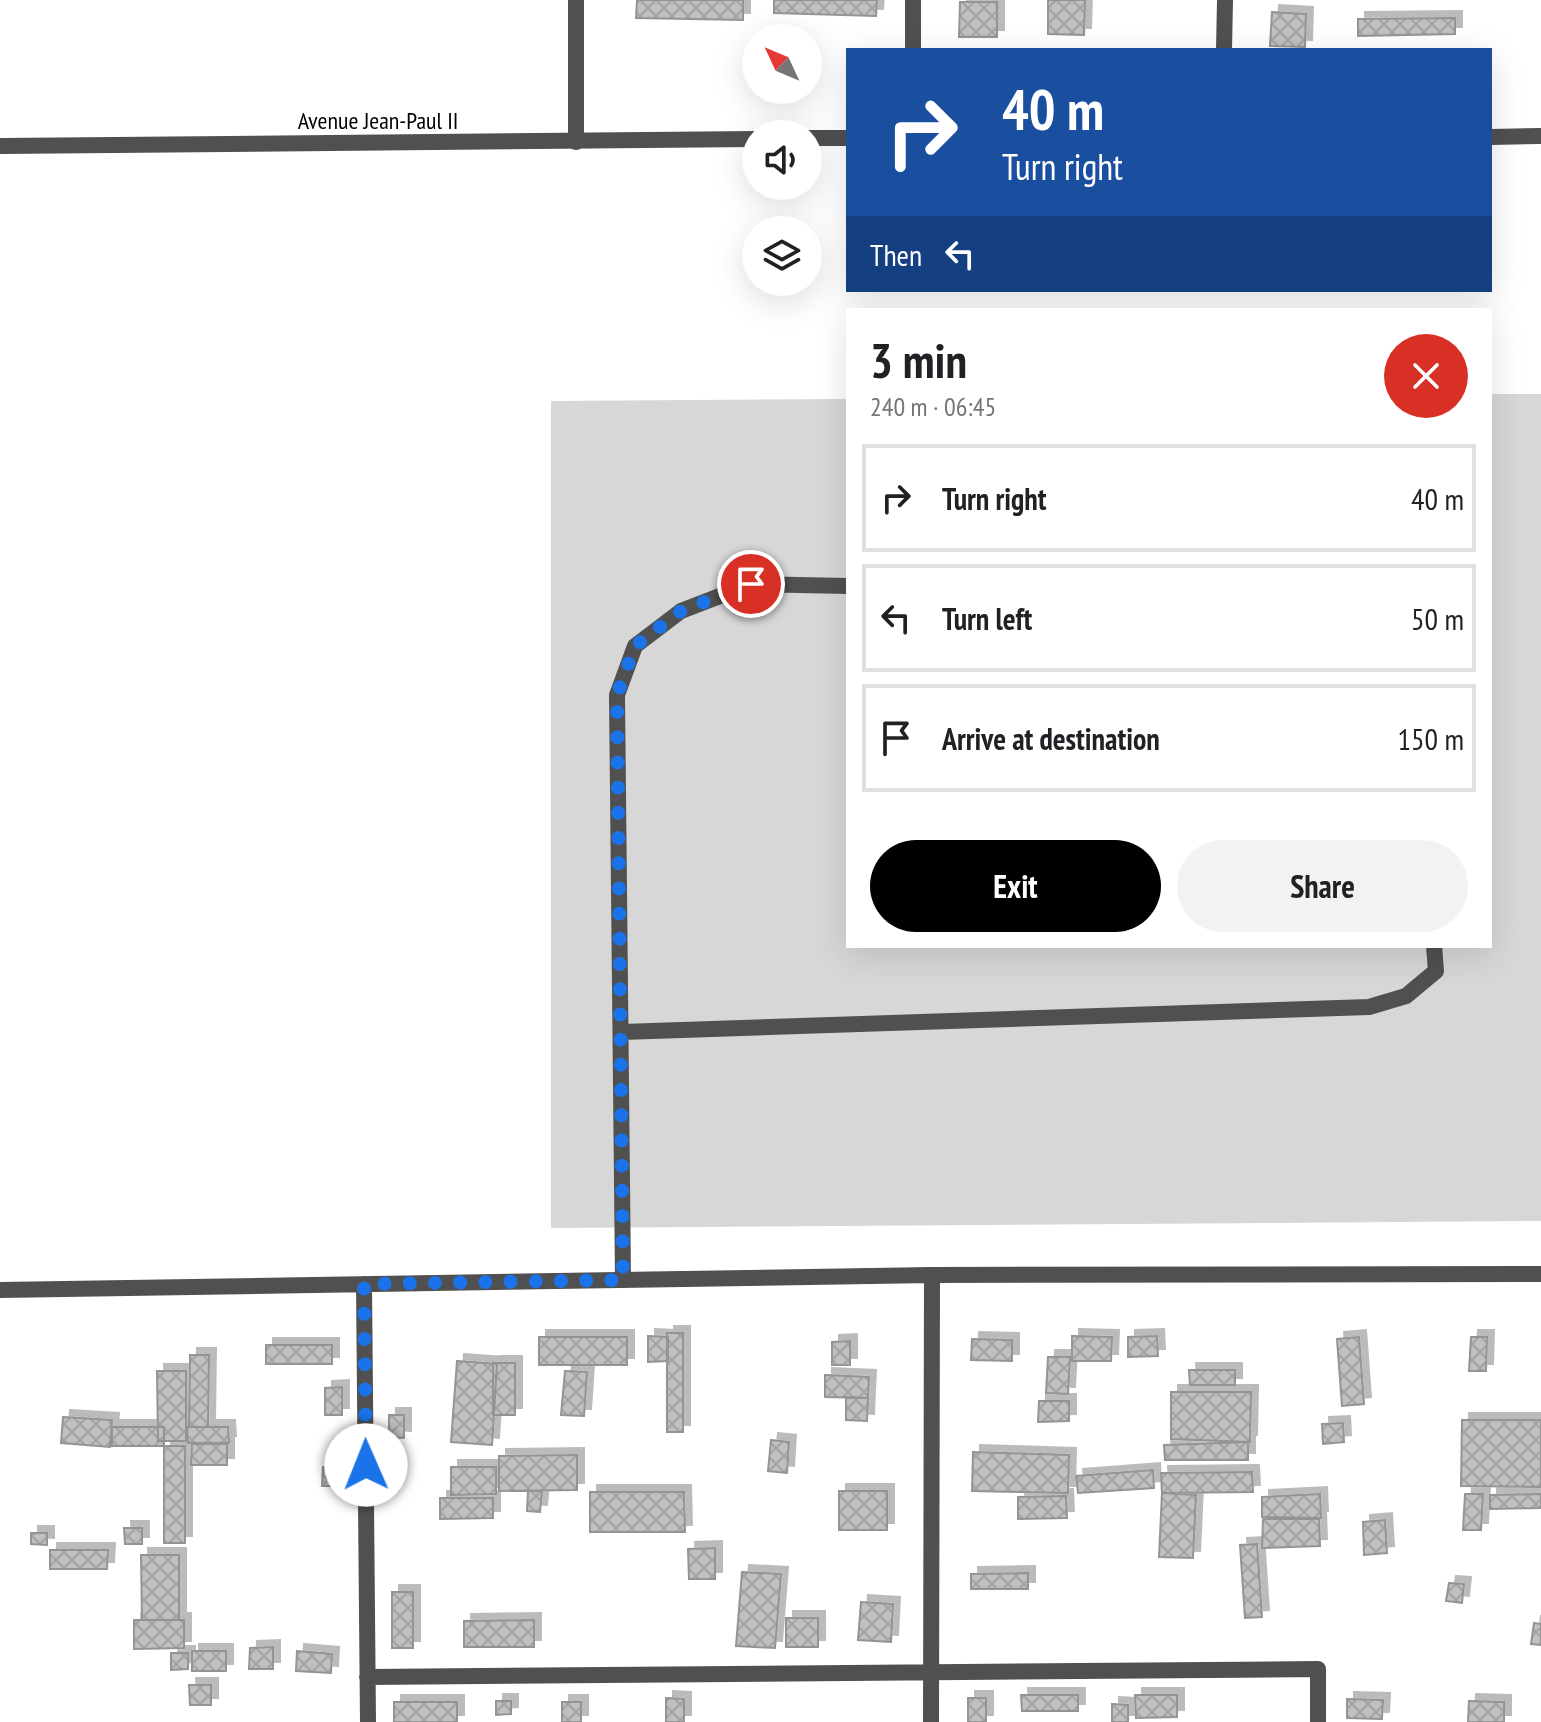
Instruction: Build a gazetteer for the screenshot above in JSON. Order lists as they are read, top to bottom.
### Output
{
  "streets": {
    "street": ["Avenue Jean-Paul II"]
  },
  "north": "top left",
  "page": {
    "turn": ["40 m", "Turn right"],
    "then": "Then",
    "heading": ["3 min", "240 m · 06:45"],
    "list": [
      {
        "name": "Turn right",
        "value": "40 m"
      },
      {
        "name": "Turn left",
        "value": "50 m"
      },
      {
        "name": "Arrive at destination",
        "value": "150 m"
      }
    ],
    "buttons": ["Exit", "Share"]
  }
}
